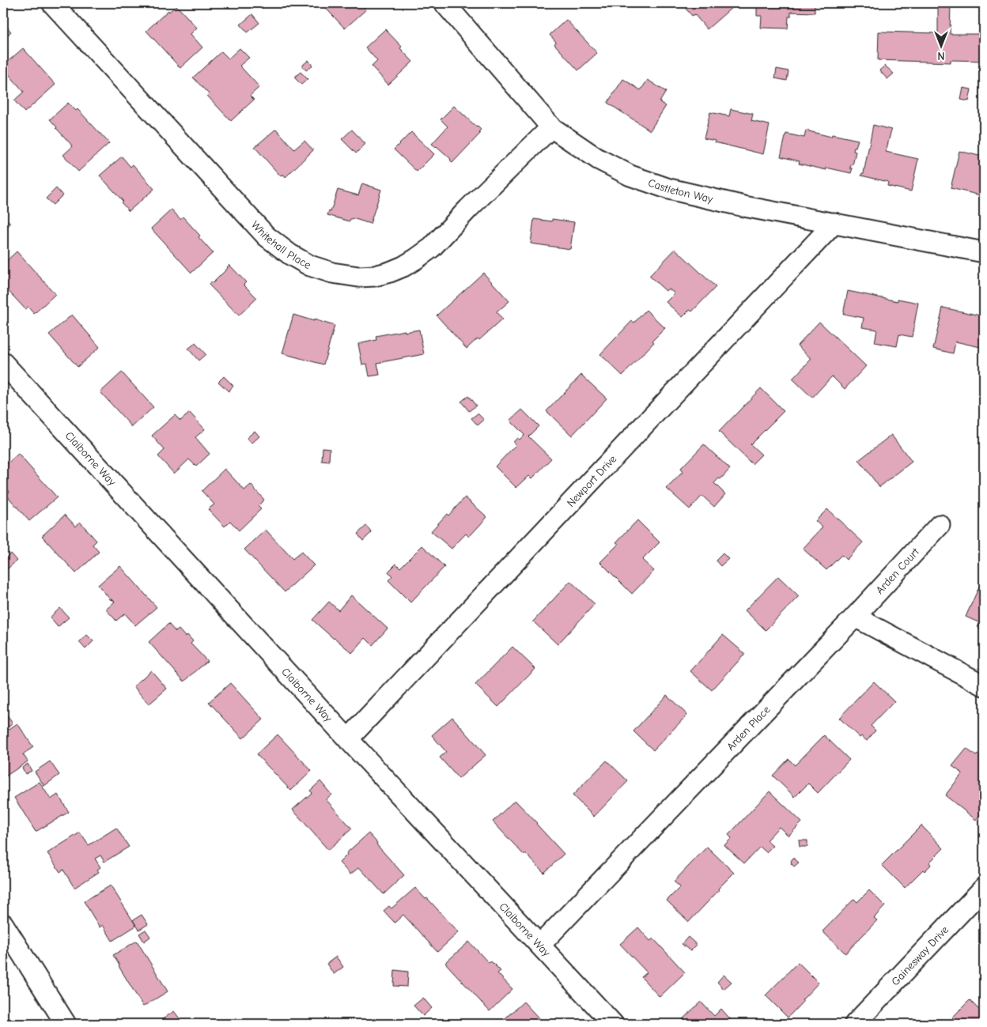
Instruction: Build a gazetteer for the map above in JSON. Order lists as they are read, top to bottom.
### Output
{
  "streets": {
    "street": [
      "Castleton Way",
      "Whitehall Place",
      "Claiborne Way",
      "Newport Drive",
      "Arden Court",
      "Arden Place",
      "Gainesway Drive"
    ]
  },
  "crossings": [
    ["Castleton Way", "Whitehall Place"],
    ["Castleton Way", "Newport Drive"],
    ["Claiborne Way", "Newport Drive"],
    ["Claiborne Way", "Arden Place"],
    ["Arden Court", "Arden Place"]
  ],
  "north": "bottom"
}
